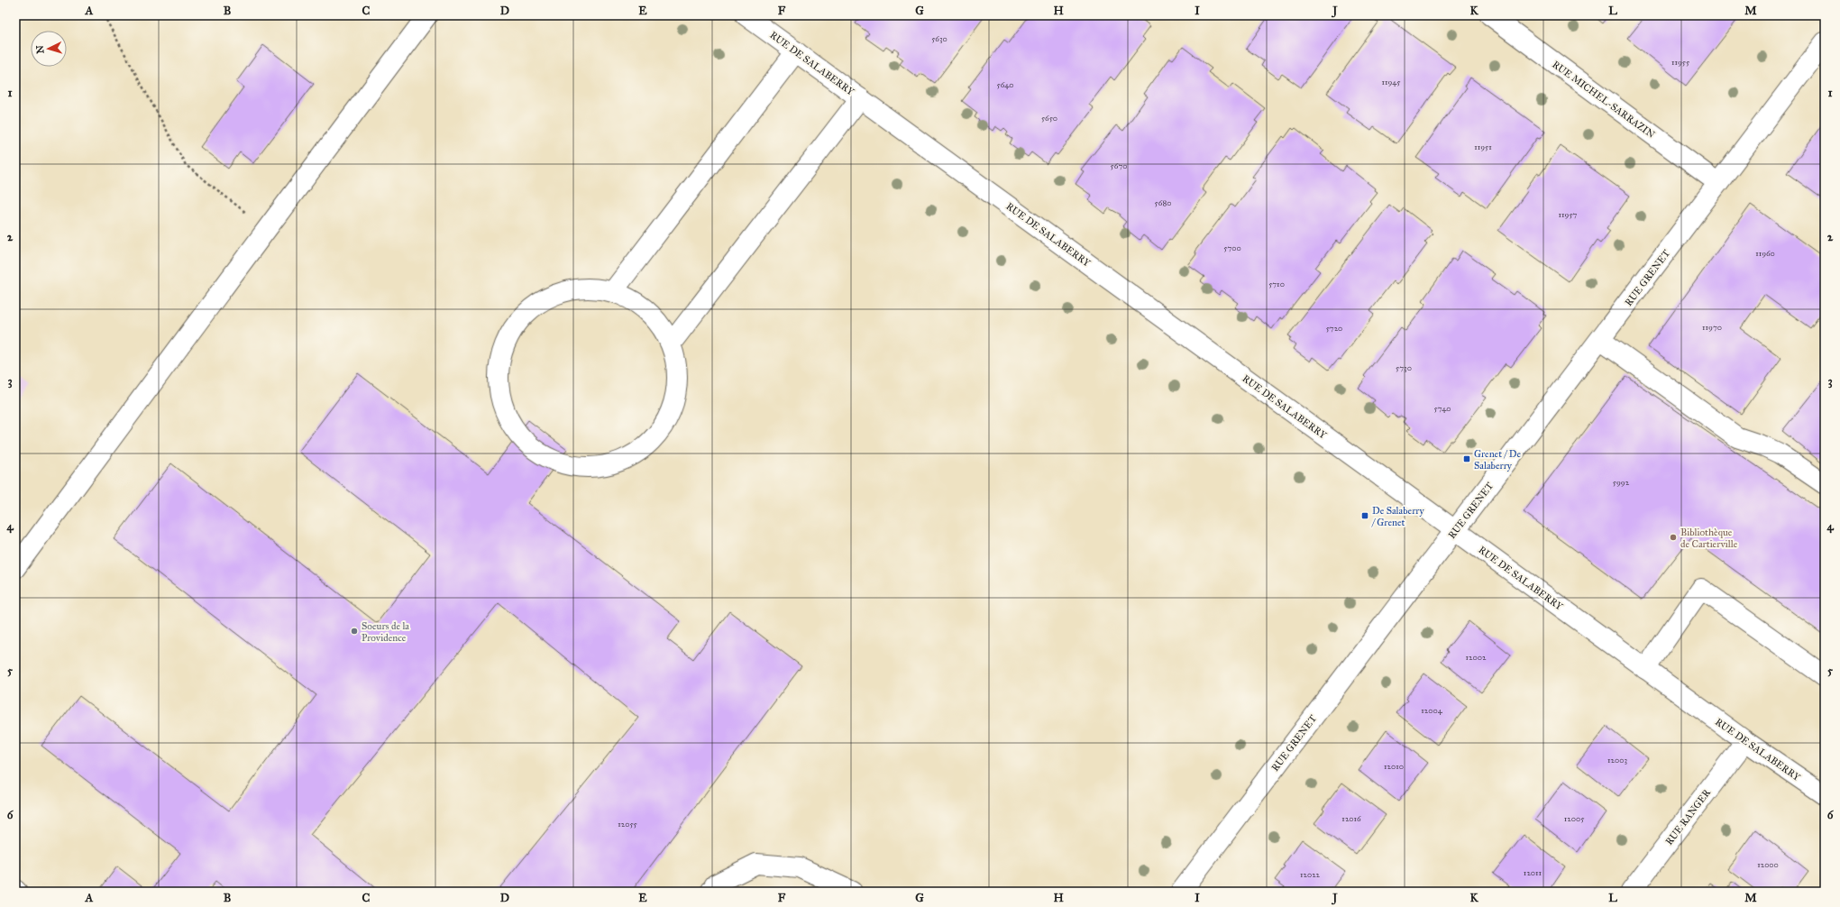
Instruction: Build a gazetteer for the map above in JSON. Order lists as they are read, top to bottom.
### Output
{
  "streets": {
    "street": [
      "RUE DE SALABERRY",
      "RUE MICHEL-SARRAZIN",
      "RUE GRENET",
      "RUE RANGER"
    ]
  },
  "crossings": [
    ["RUE DE SALABERRY", "RUE GRENET"],
    ["RUE DE SALABERRY", "RUE RANGER"],
    ["RUE MICHEL-SARRAZIN", "RUE GRENET"]
  ],
  "places": {
    "transit": ["Grenet / De Salaberry", "De Salaberry / Grenet"],
    "other": ["Bibliothèque de Cartierville", "Soeurs de la Providence"]
  },
  "house_numbers": [
    "5630",
    "11955",
    "11945",
    "5640",
    "5650",
    "11951",
    "5670",
    "5680",
    "11957",
    "5700",
    "11960",
    "5710",
    "11970",
    "5720",
    "5730",
    "5740",
    "5992",
    "12002",
    "12004",
    "12003",
    "12010",
    "12016",
    "12005",
    "12055",
    "12000",
    "12011",
    "12022"
  ],
  "north": "left",
  "grid": {
    "columns": [
      "A",
      "B",
      "C",
      "D",
      "E",
      "F",
      "G",
      "H",
      "I",
      "J",
      "K",
      "L",
      "M"
    ],
    "rows": [
      "1",
      "2",
      "3",
      "4",
      "5",
      "6"
    ]
  }
}
